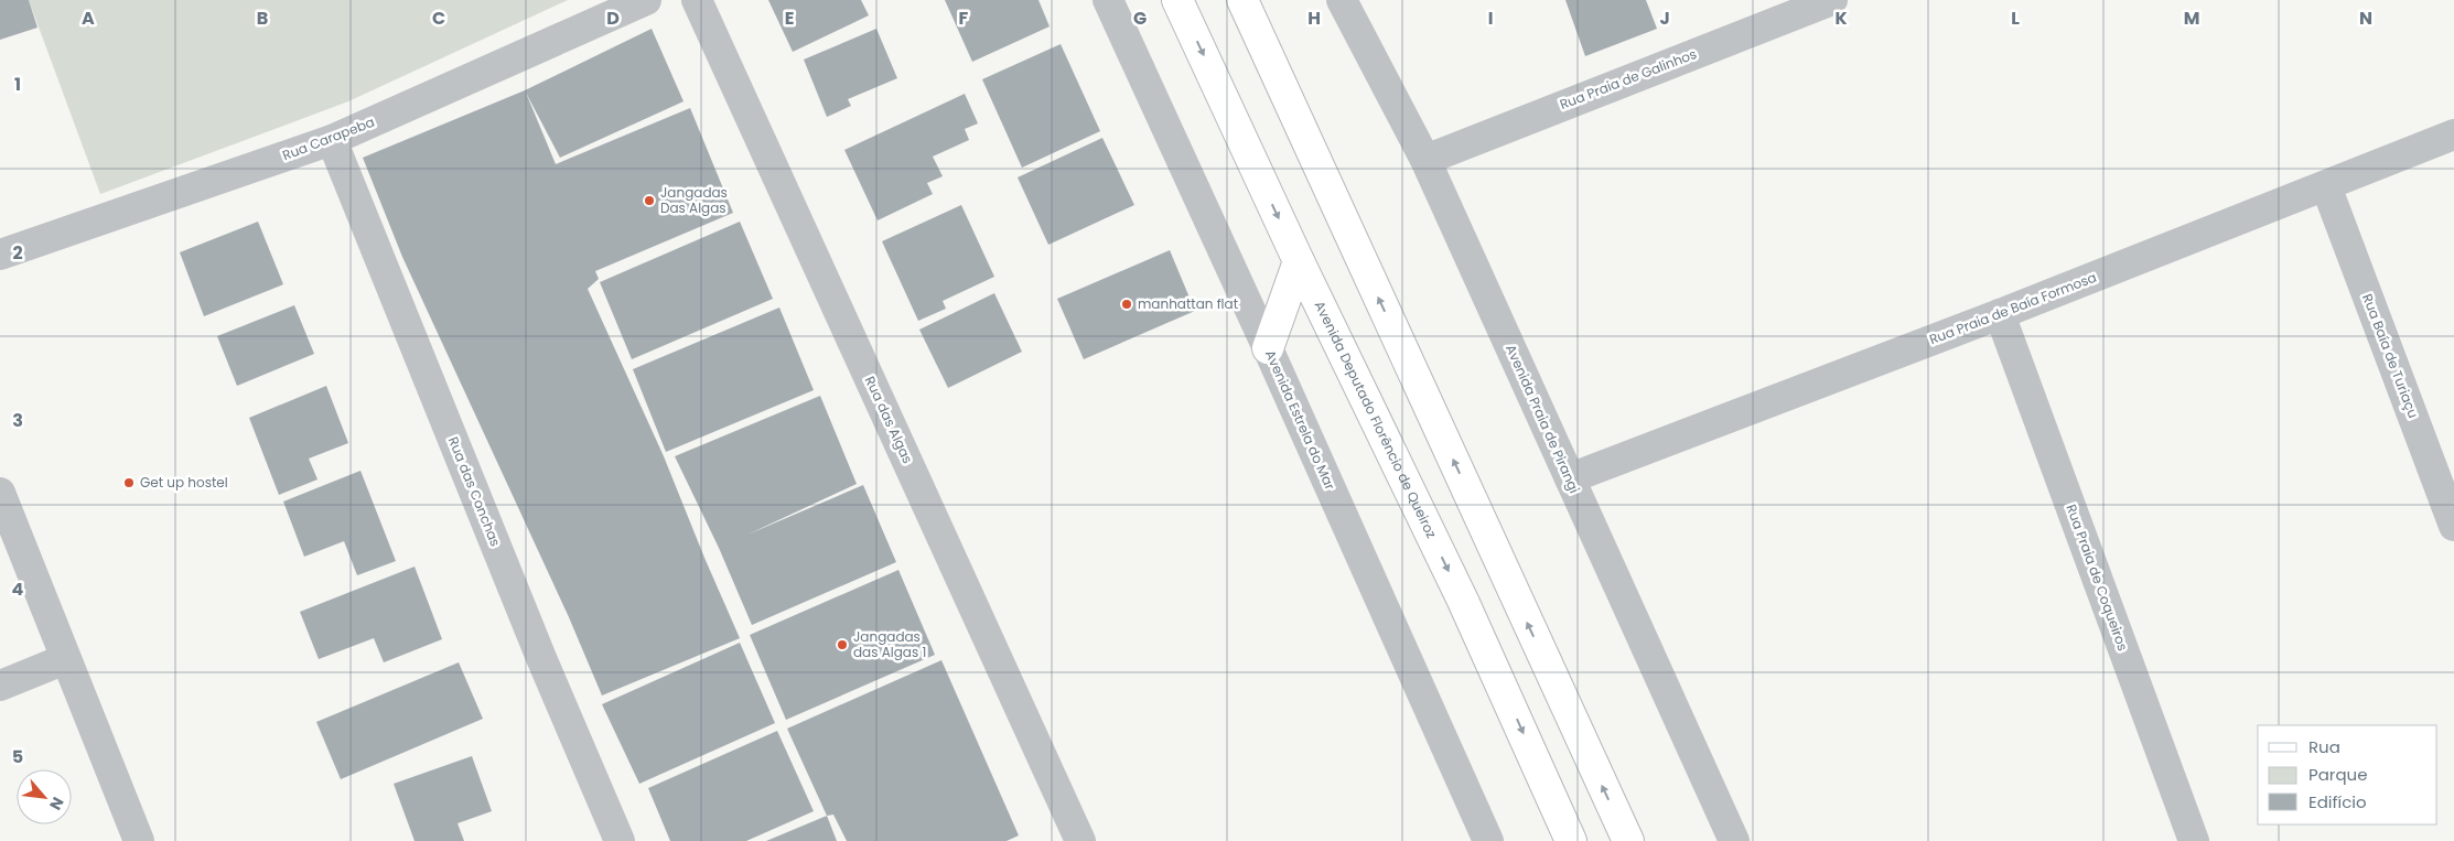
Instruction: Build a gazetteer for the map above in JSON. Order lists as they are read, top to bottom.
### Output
{
  "streets": {
    "main road": ["Avenida Deputado Florêncio de Queiroz"],
    "street": [
      "Rua Praia de Galinhos",
      "Rua Carapeba",
      "Rua Praia de Baía Formosa",
      "Rua Baía de Turiaçu",
      "Avenida Praia de Pirangi",
      "Rua das Algas",
      "Avenida Estrela do Mar",
      "Rua das Conchas",
      "Rua Praia de Coqueiros"
    ]
  },
  "crossings": [
    ["Rua Praia de Galinhos", "Avenida Praia de Pirangi"],
    ["Rua Carapeba", "Rua das Conchas"],
    ["Rua Praia de Baía Formosa", "Rua Baía de Turiaçu"],
    ["Rua Praia de Baía Formosa", "Avenida Praia de Pirangi"],
    ["Rua Praia de Baía Formosa", "Rua Praia de Coqueiros"]
  ],
  "places": [
    "Jangadas Das Algas",
    "manhattan flat",
    "Get up hostel",
    "Jangadas das Algas 1"
  ],
  "legend": ["Rua", "Parque", "Edifício"],
  "north": "bottom right",
  "grid": {
    "columns": [
      "A",
      "B",
      "C",
      "D",
      "E",
      "F",
      "G",
      "H",
      "I",
      "J",
      "K",
      "L",
      "M",
      "N"
    ],
    "rows": [
      "1",
      "2",
      "3",
      "4",
      "5"
    ]
  }
}
